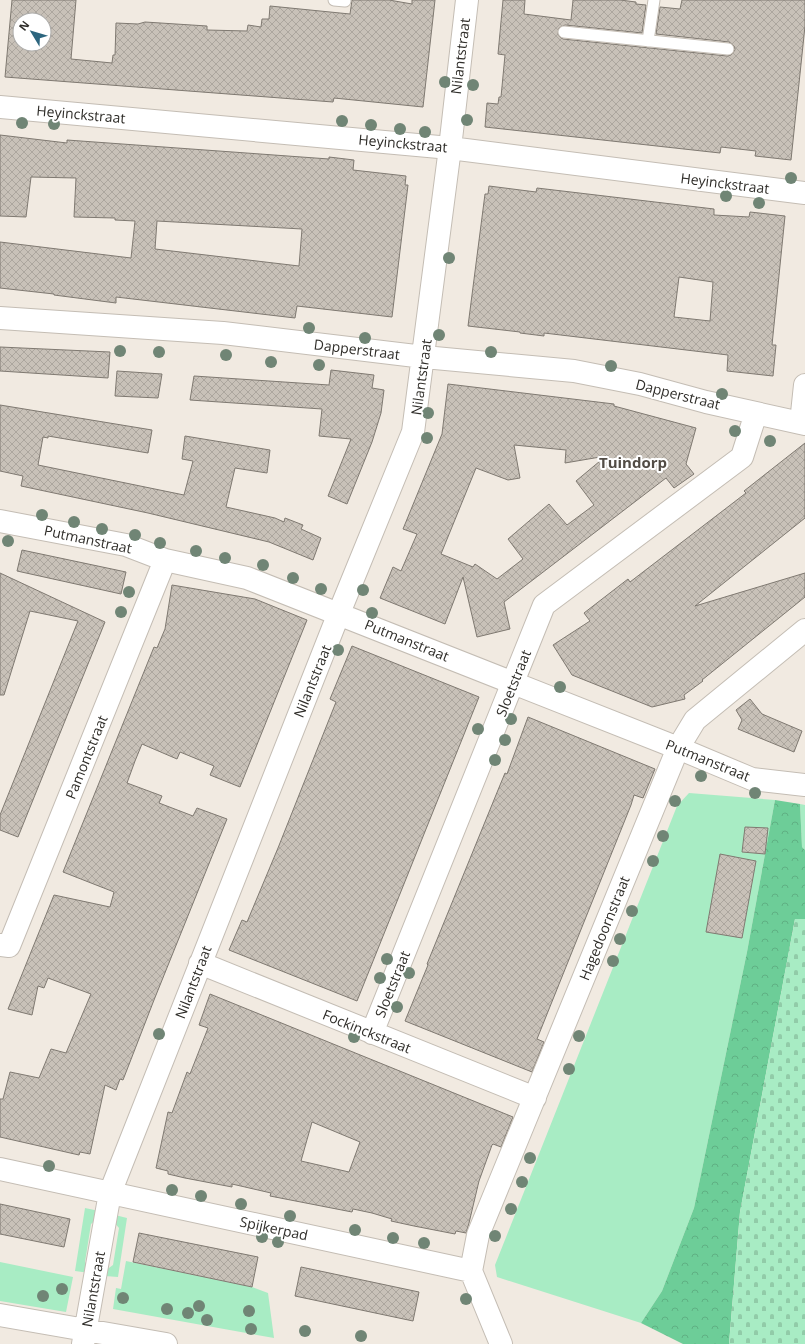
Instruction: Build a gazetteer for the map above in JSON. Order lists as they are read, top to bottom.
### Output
{
  "streets": {
    "street": [
      "Nilantstraat",
      "Heyinckstraat",
      "Dapperstraat",
      "Putmanstraat",
      "Sloetstraat",
      "Pamontstraat",
      "Hagedoornstraat",
      "Fockinckstraat",
      "Spijkerpad"
    ]
  },
  "crossings": [
    ["Nilantstraat", "Heyinckstraat"],
    ["Nilantstraat", "Dapperstraat"],
    ["Nilantstraat", "Putmanstraat"],
    ["Nilantstraat", "Fockinckstraat"],
    ["Nilantstraat", "Spijkerpad"],
    ["Dapperstraat", "Sloetstraat"],
    ["Putmanstraat", "Sloetstraat"],
    ["Putmanstraat", "Pamontstraat"],
    ["Putmanstraat", "Hagedoornstraat"],
    ["Sloetstraat", "Fockinckstraat"],
    ["Hagedoornstraat", "Fockinckstraat"],
    ["Hagedoornstraat", "Spijkerpad"]
  ],
  "districts": ["Tuindorp"],
  "north": "top left"
}
